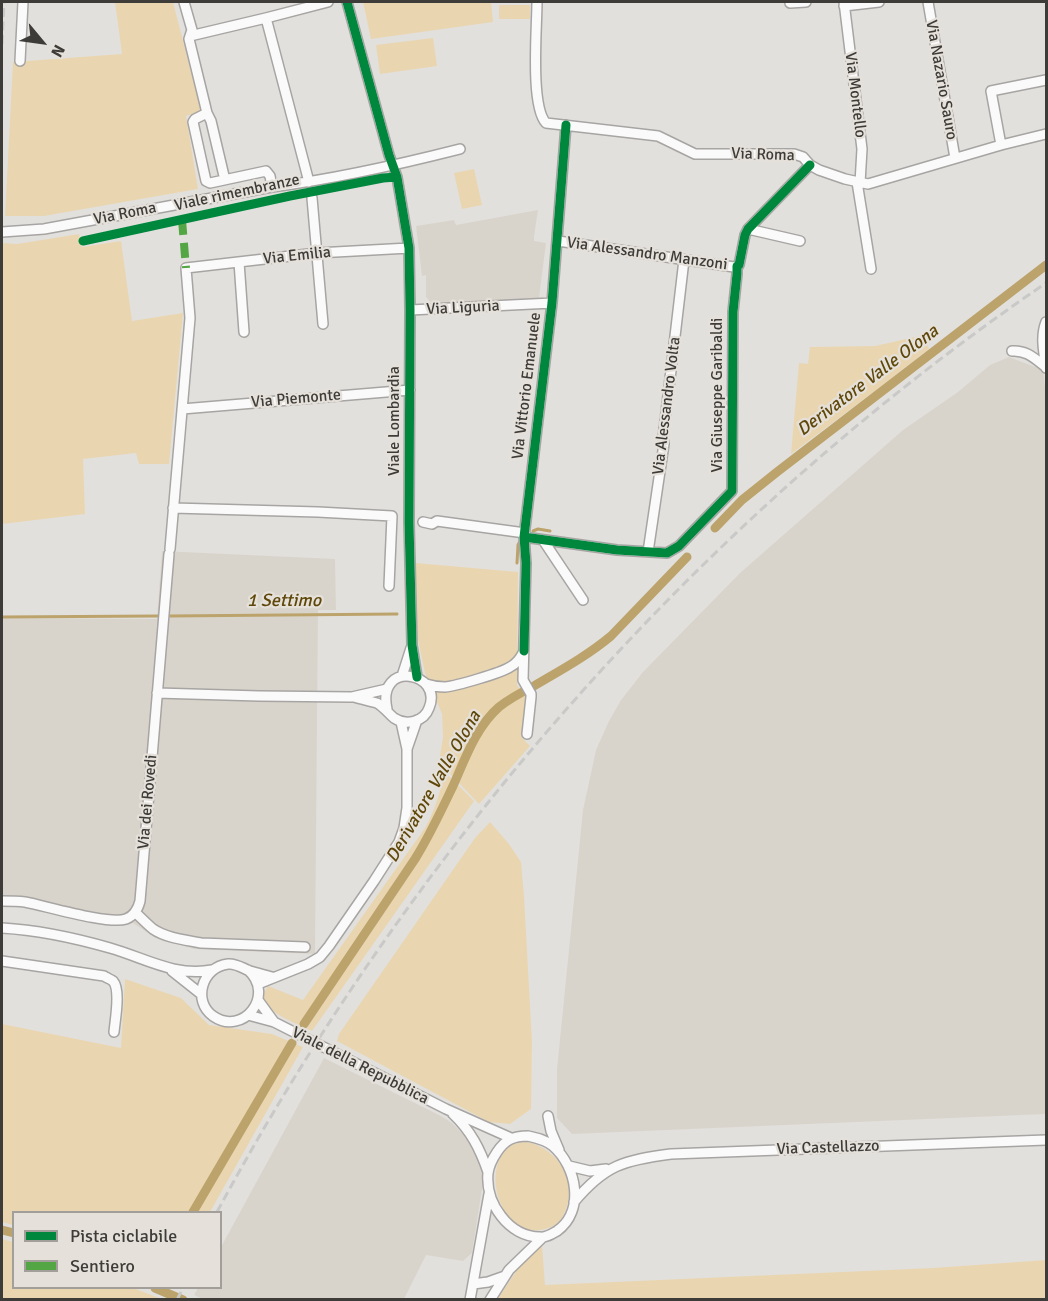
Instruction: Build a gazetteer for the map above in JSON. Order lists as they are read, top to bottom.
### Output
{
  "streets": {
    "street": [
      "Via Nazario Sauro",
      "Via Montello",
      "Via Roma",
      "Via Alessandro Manzoni",
      "Via Emilia",
      "Via Liguria",
      "Via Vittorio Emanuele",
      "Via Giuseppe Garibaldi",
      "Via Piemonte",
      "Via Alessandro Volta",
      "Viale Lombardia",
      "Via dei Rovedi",
      "Viale della Repubblica",
      "Via Castellazzo"
    ],
    "cycle path": ["Viale rimembranze"]
  },
  "crossings": [
    ["Via Nazario Sauro", "Via Roma"],
    ["Via Montello", "Via Roma"],
    ["Via Roma", "Via Vittorio Emanuele"],
    ["Via Roma", "Via Giuseppe Garibaldi"],
    ["Via Roma", "Viale Lombardia"],
    ["Via Alessandro Manzoni", "Via Vittorio Emanuele"],
    ["Via Alessandro Manzoni", "Via Giuseppe Garibaldi"],
    ["Via Alessandro Manzoni", "Via Alessandro Volta"],
    ["Via Emilia", "Viale Lombardia"],
    ["Via Emilia", "Via dei Rovedi"],
    ["Via Liguria", "Via Vittorio Emanuele"],
    ["Via Liguria", "Viale Lombardia"],
    ["Via Vittorio Emanuele", "Via Giuseppe Garibaldi"],
    ["Via Giuseppe Garibaldi", "Via Alessandro Volta"],
    ["Via Piemonte", "Viale Lombardia"],
    ["Via Piemonte", "Via dei Rovedi"],
    ["Viale della Repubblica", "Via Castellazzo"]
  ],
  "water": ["Derivatore Valle Olona", "1 Settimo"],
  "legend": ["Pista ciclabile", "Sentiero"],
  "north": "bottom right"
}
